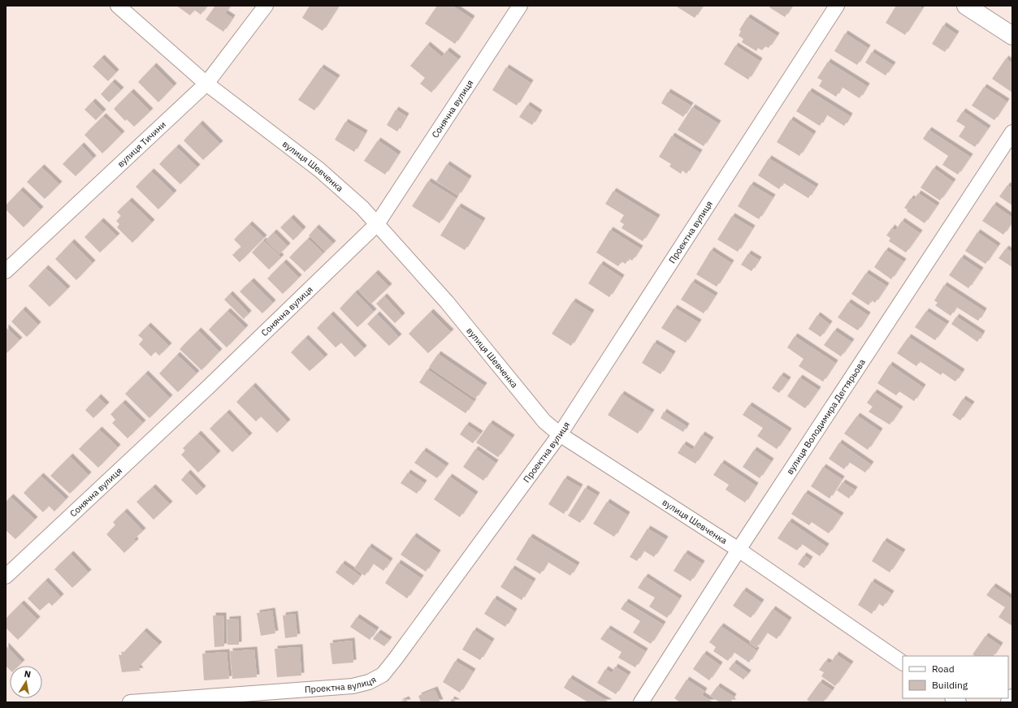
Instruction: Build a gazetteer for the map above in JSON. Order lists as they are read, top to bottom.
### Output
{
  "streets": {
    "street": [
      "Сонячна вулиця",
      "вулиця Тичини",
      "вулиця Шевченка",
      "Проектна вулиця",
      "вулиця Володимира Дегтярьова"
    ]
  },
  "crossings": [
    ["Сонячна вулиця", "вулиця Шевченка"],
    ["вулиця Тичини", "вулиця Шевченка"],
    ["вулиця Шевченка", "Проектна вулиця"],
    ["вулиця Шевченка", "вулиця Володимира Дегтярьова"]
  ],
  "legend": ["Road", "Building"],
  "north": "top"
}
